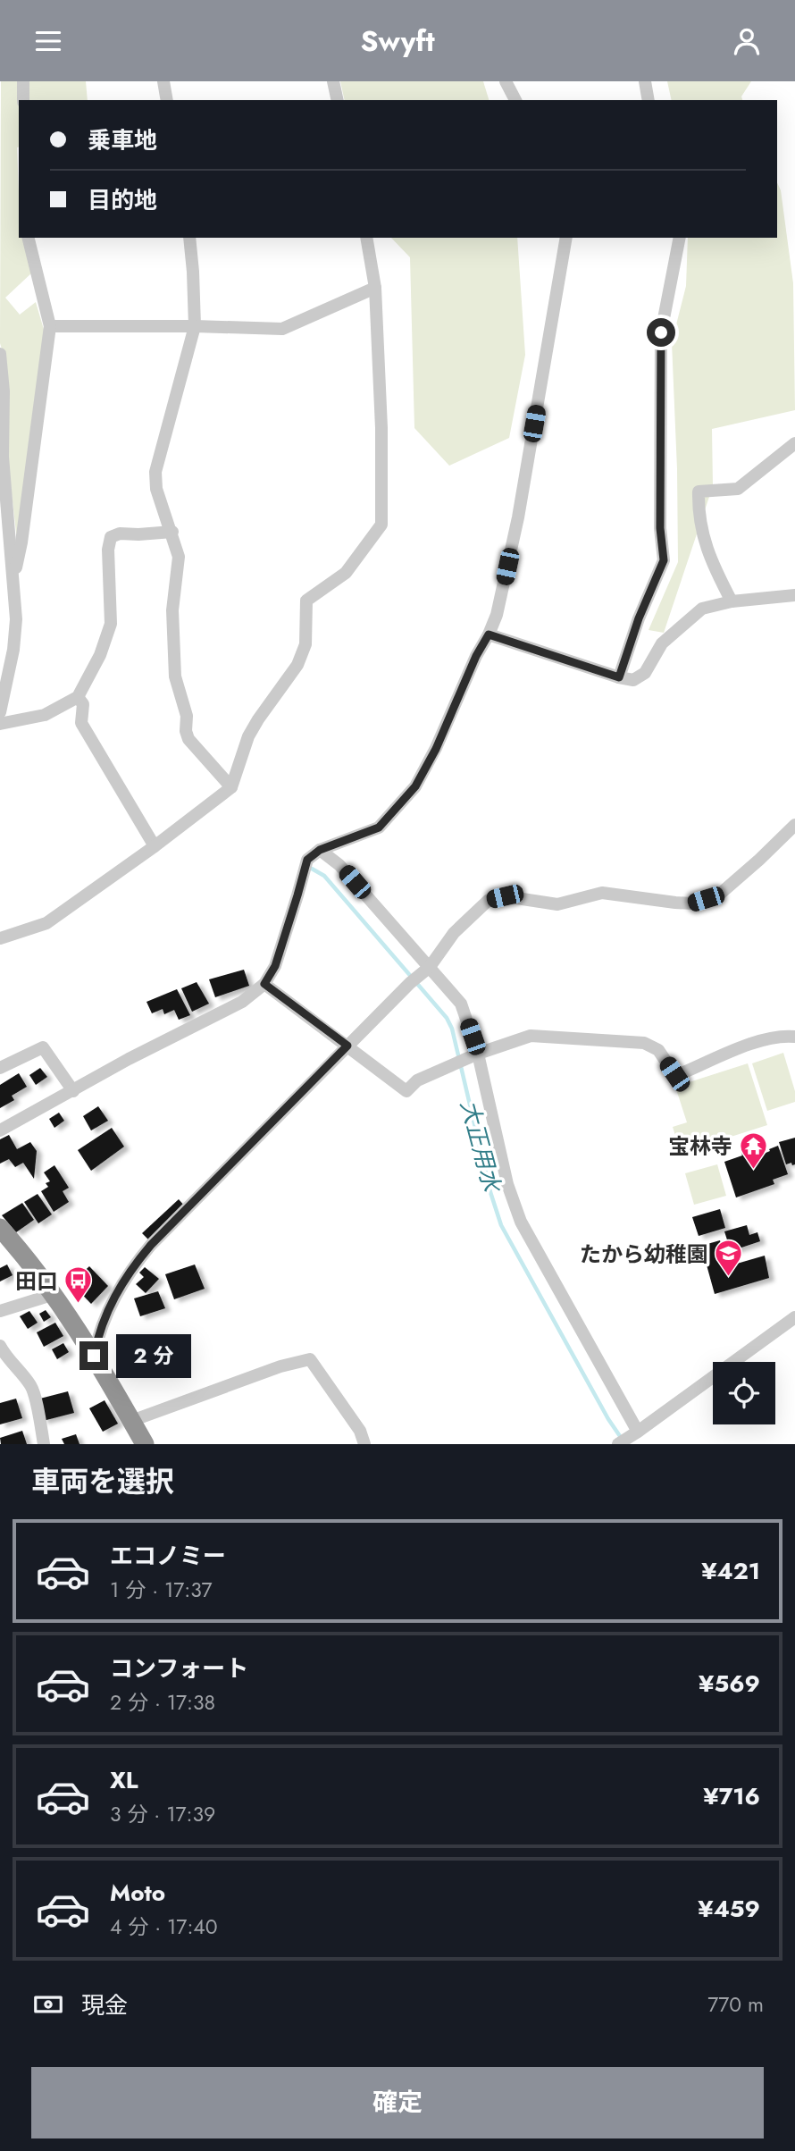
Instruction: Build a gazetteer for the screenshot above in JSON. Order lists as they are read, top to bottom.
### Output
{
  "water": ["大正用水"],
  "places": {
    "temple": ["宝林寺"],
    "school or university": ["たから幼稚園"],
    "bus stop": ["田口"]
  },
  "page": {
    "header": "Swyft",
    "banner": ["乗車地", "目的地"],
    "bubble": "2 分",
    "heading": "車両を選択",
    "list": [
      {
        "name": "エコノミー",
        "note": "1 分 · 17:37",
        "value": "¥421"
      },
      {
        "name": "コンフォート",
        "note": "2 分 · 17:38",
        "value": "¥569"
      },
      {
        "name": "XL",
        "note": "3 分 · 17:39",
        "value": "¥716"
      },
      {
        "name": "Moto",
        "note": "4 分 · 17:40",
        "value": "¥459"
      }
    ],
    "pay": ["現金", "770 m"],
    "buttons": "確定"
  }
}
